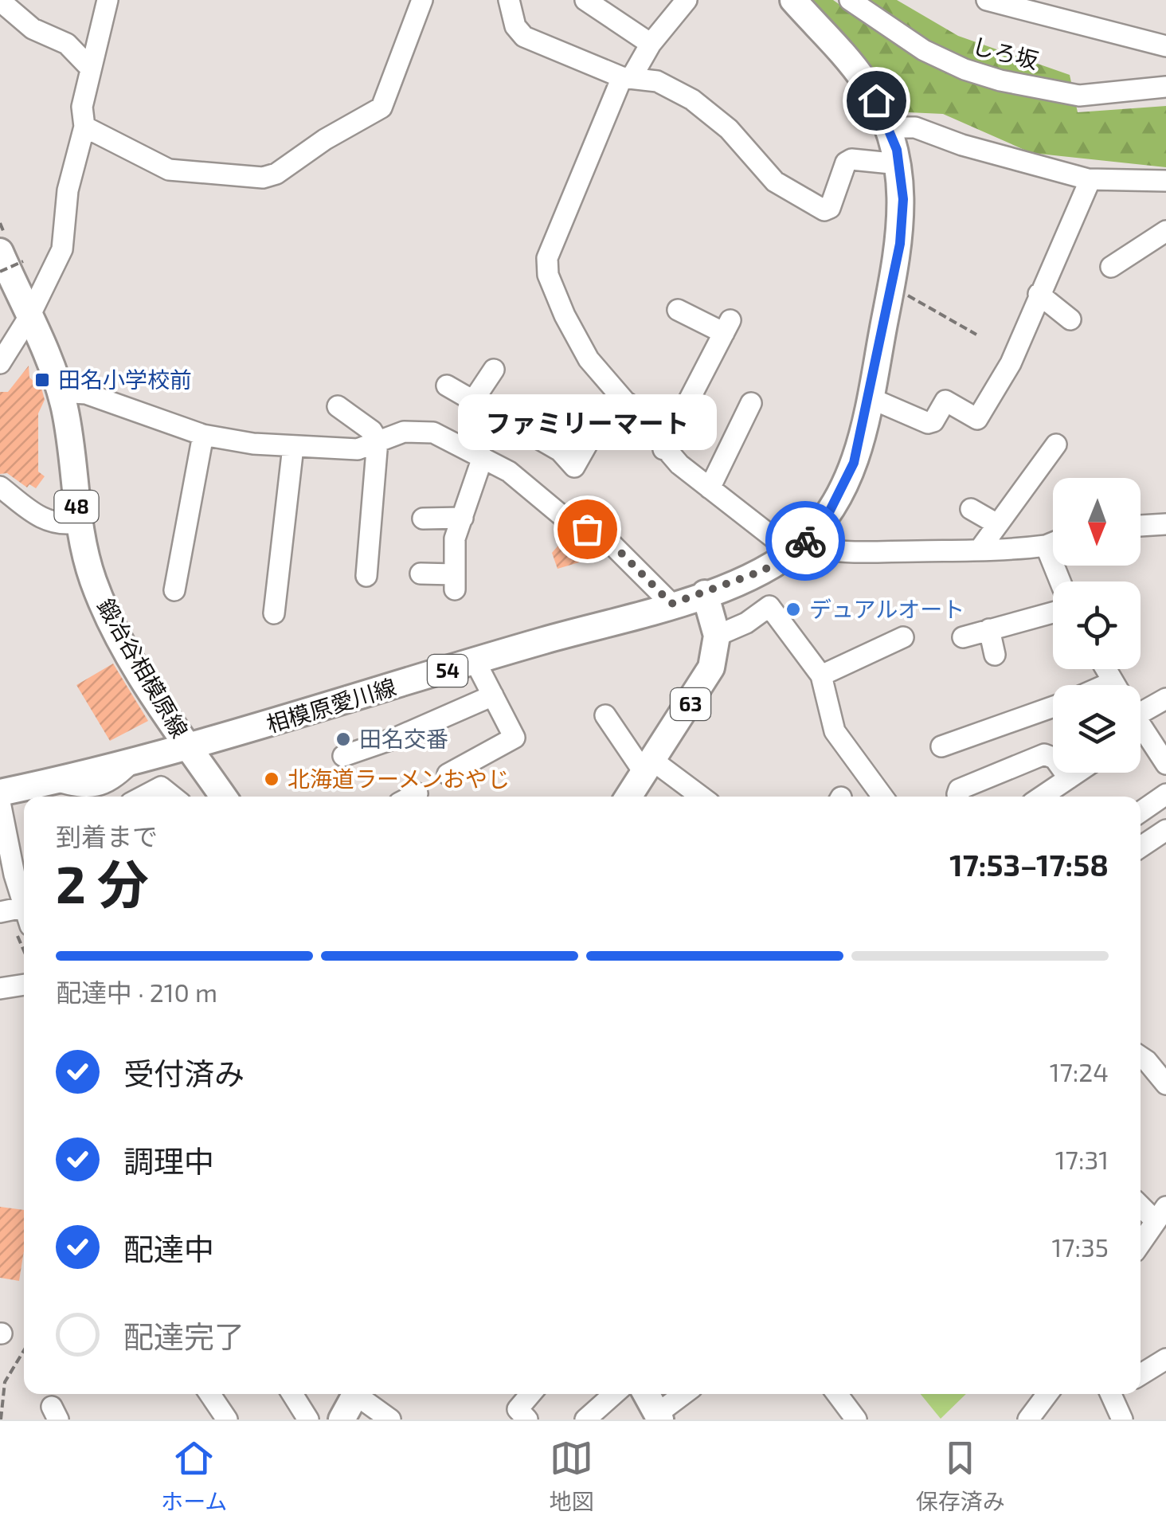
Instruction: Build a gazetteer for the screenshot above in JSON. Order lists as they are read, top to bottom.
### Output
{
  "streets": {
    "main road": [
      "48",
      "鍛冶谷相模原線",
      "54",
      "63",
      "相模原愛川線"
    ],
    "street": ["しろ坂"]
  },
  "crossings": [
    ["鍛冶谷相模原線", "相模原愛川線"],
    ["63", "相模原愛川線"]
  ],
  "places": {
    "transit": ["田名小学校前"],
    "other": [
      "ファミリーマート",
      "デュアルオート",
      "田名交番",
      "北海道ラーメンおやじ"
    ]
  },
  "north": "bottom",
  "page": {
    "bubble": "ファミリーマート",
    "heading": ["2 分", "到着まで", "17:53–17:58"],
    "bar": "配達中 · 210 m",
    "list": [
      ["受付済み", "17:24"],
      ["調理中", "17:31"],
      ["配達中", "17:35"],
      "配達完了"
    ],
    "tabs": ["ホーム", "地図", "保存済み"]
  }
}
